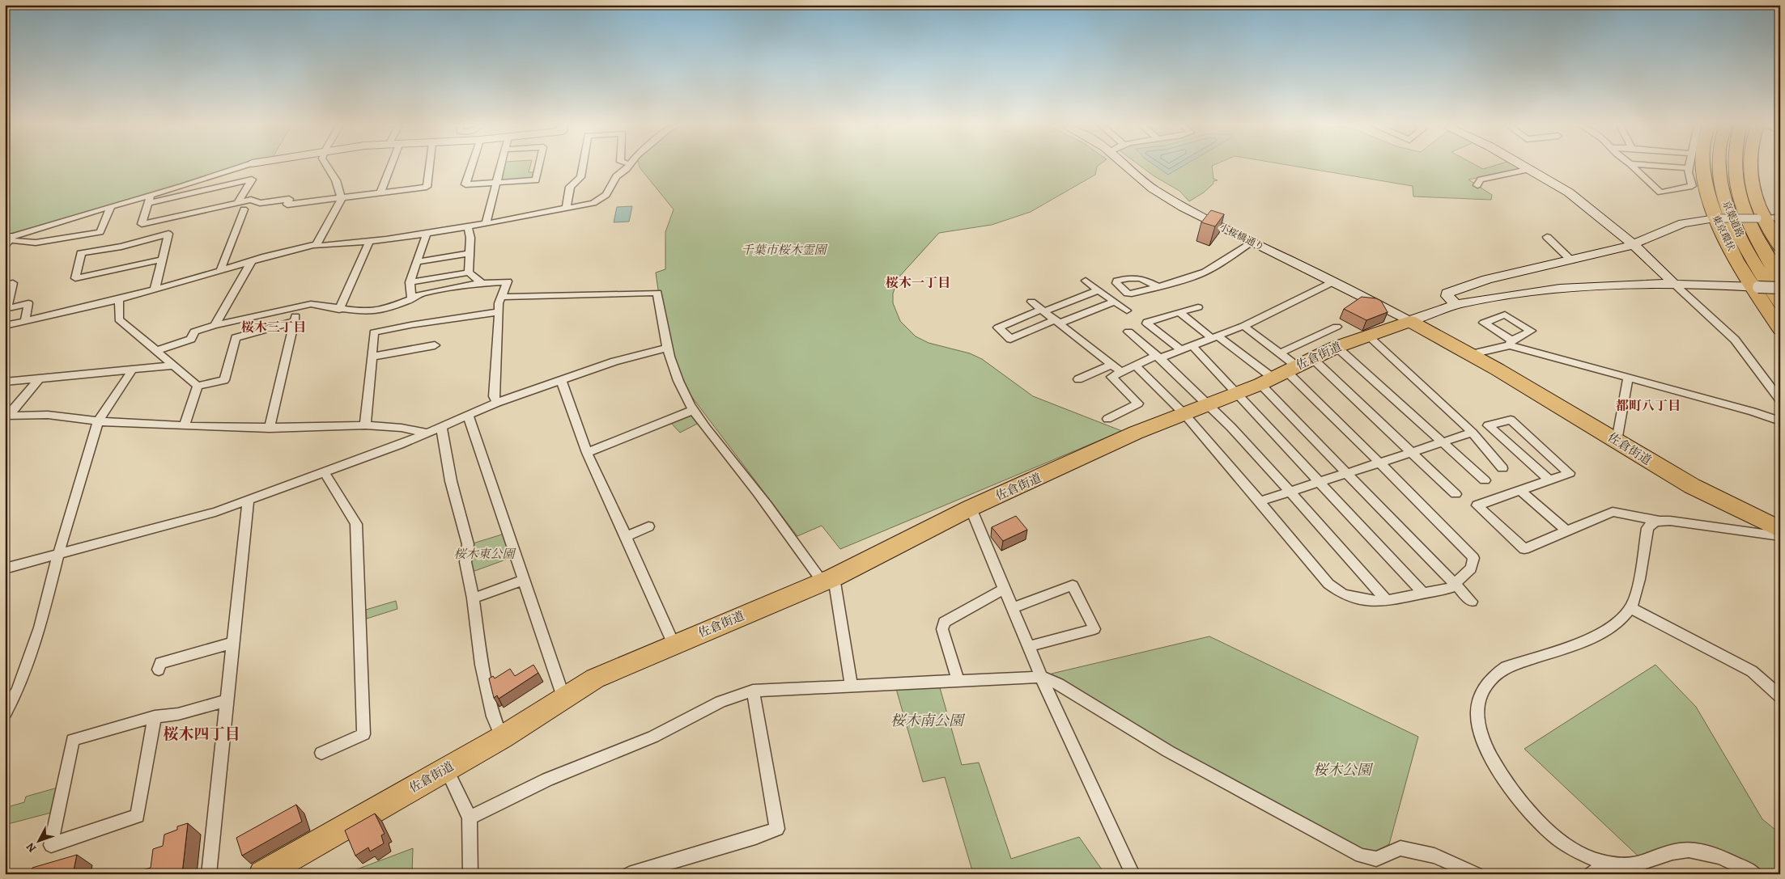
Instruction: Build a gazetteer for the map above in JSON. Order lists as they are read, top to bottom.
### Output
{
  "streets": {
    "highway": ["京葉道路", "東京環状", "佐倉街道"],
    "street": ["小桜橋通り"]
  },
  "crossings": [
    ["小桜橋通り", "佐倉街道"]
  ],
  "districts": [
    "桜木一丁目",
    "桜木三丁目",
    "都町八丁目",
    "桜木四丁目"
  ],
  "parks": [
    "千葉市桜木霊園",
    "桜木東公園",
    "桜木南公園",
    "桜木公園"
  ],
  "north": "bottom left"
}
